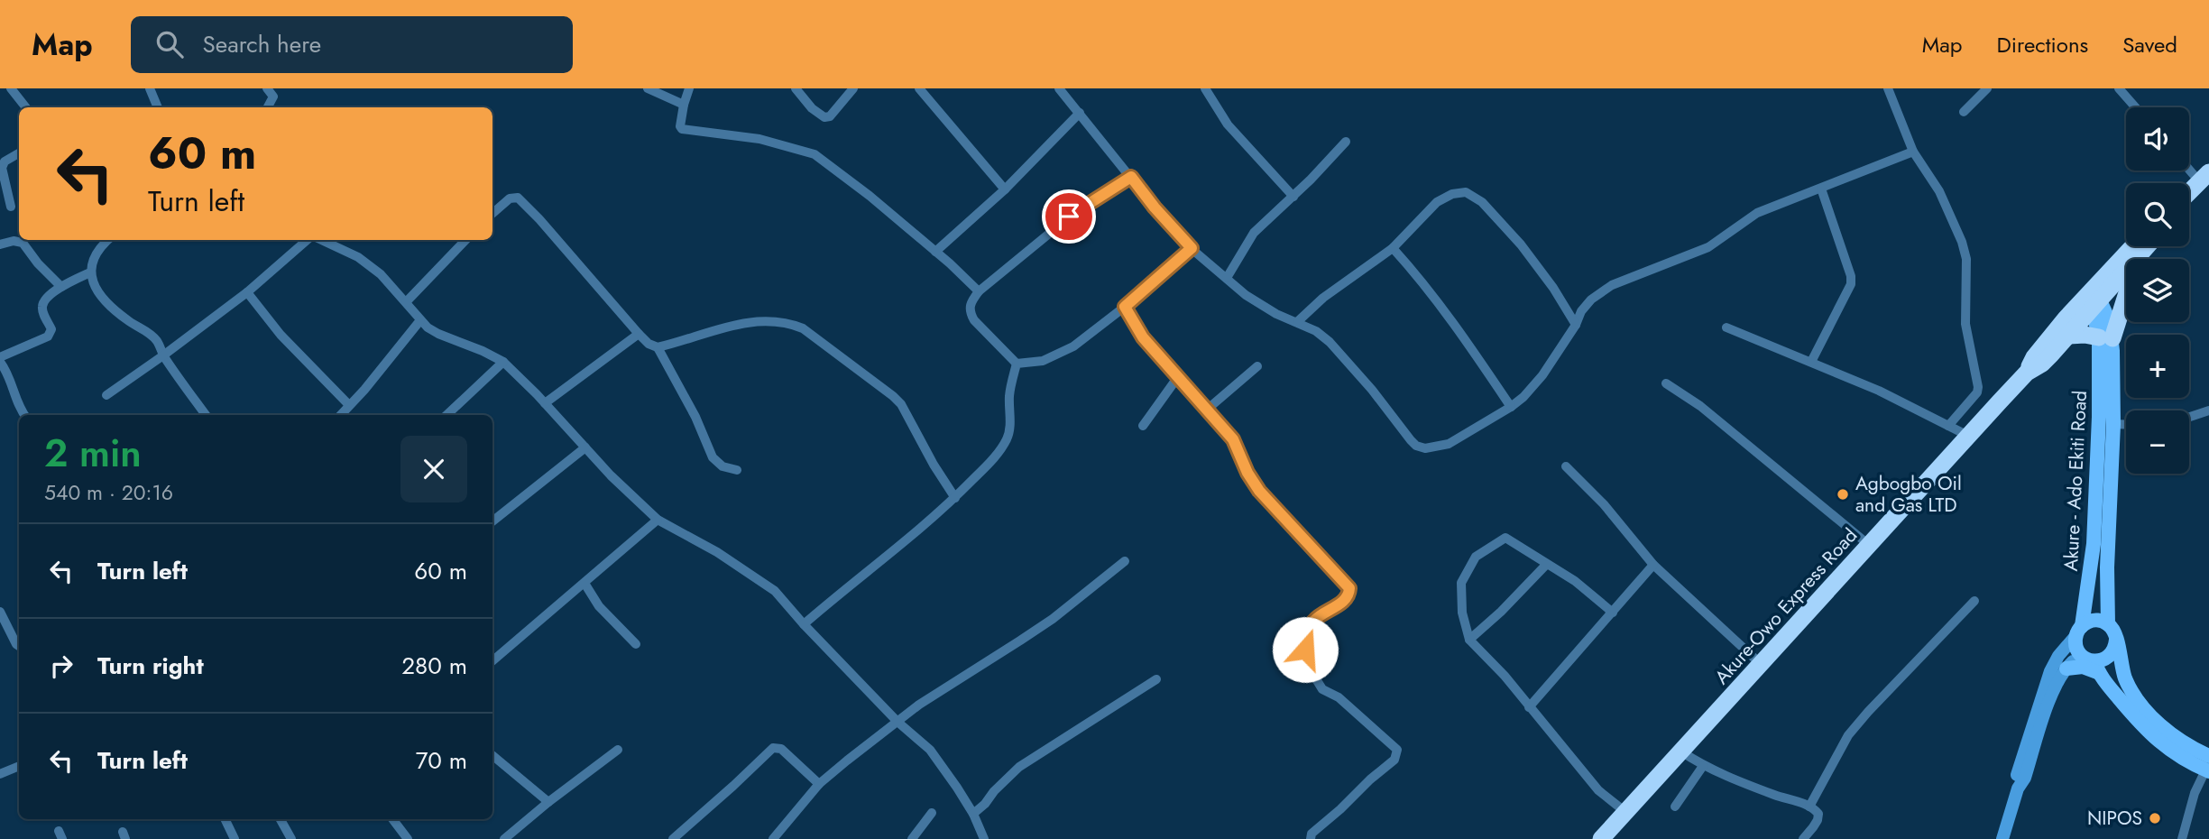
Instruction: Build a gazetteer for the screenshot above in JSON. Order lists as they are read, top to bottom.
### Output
{
  "streets": {
    "highway": ["Akure-Owo Express Road"],
    "main road": ["Akure - Ado Ekiti Road"]
  },
  "places": ["Agbogbo Oil and Gas LTD", "NIPOS"],
  "page": {
    "header": "Map",
    "search": "Search here",
    "nav": ["Map", "Directions", "Saved"],
    "map_buttons": ["+", "−"],
    "turn": ["60 m", "Turn left"],
    "heading": ["2 min", "540 m · 20:16"],
    "list": [
      {
        "name": "Turn left",
        "value": "60 m"
      },
      {
        "name": "Turn right",
        "value": "280 m"
      },
      {
        "name": "Turn left",
        "value": "70 m"
      }
    ]
  }
}
